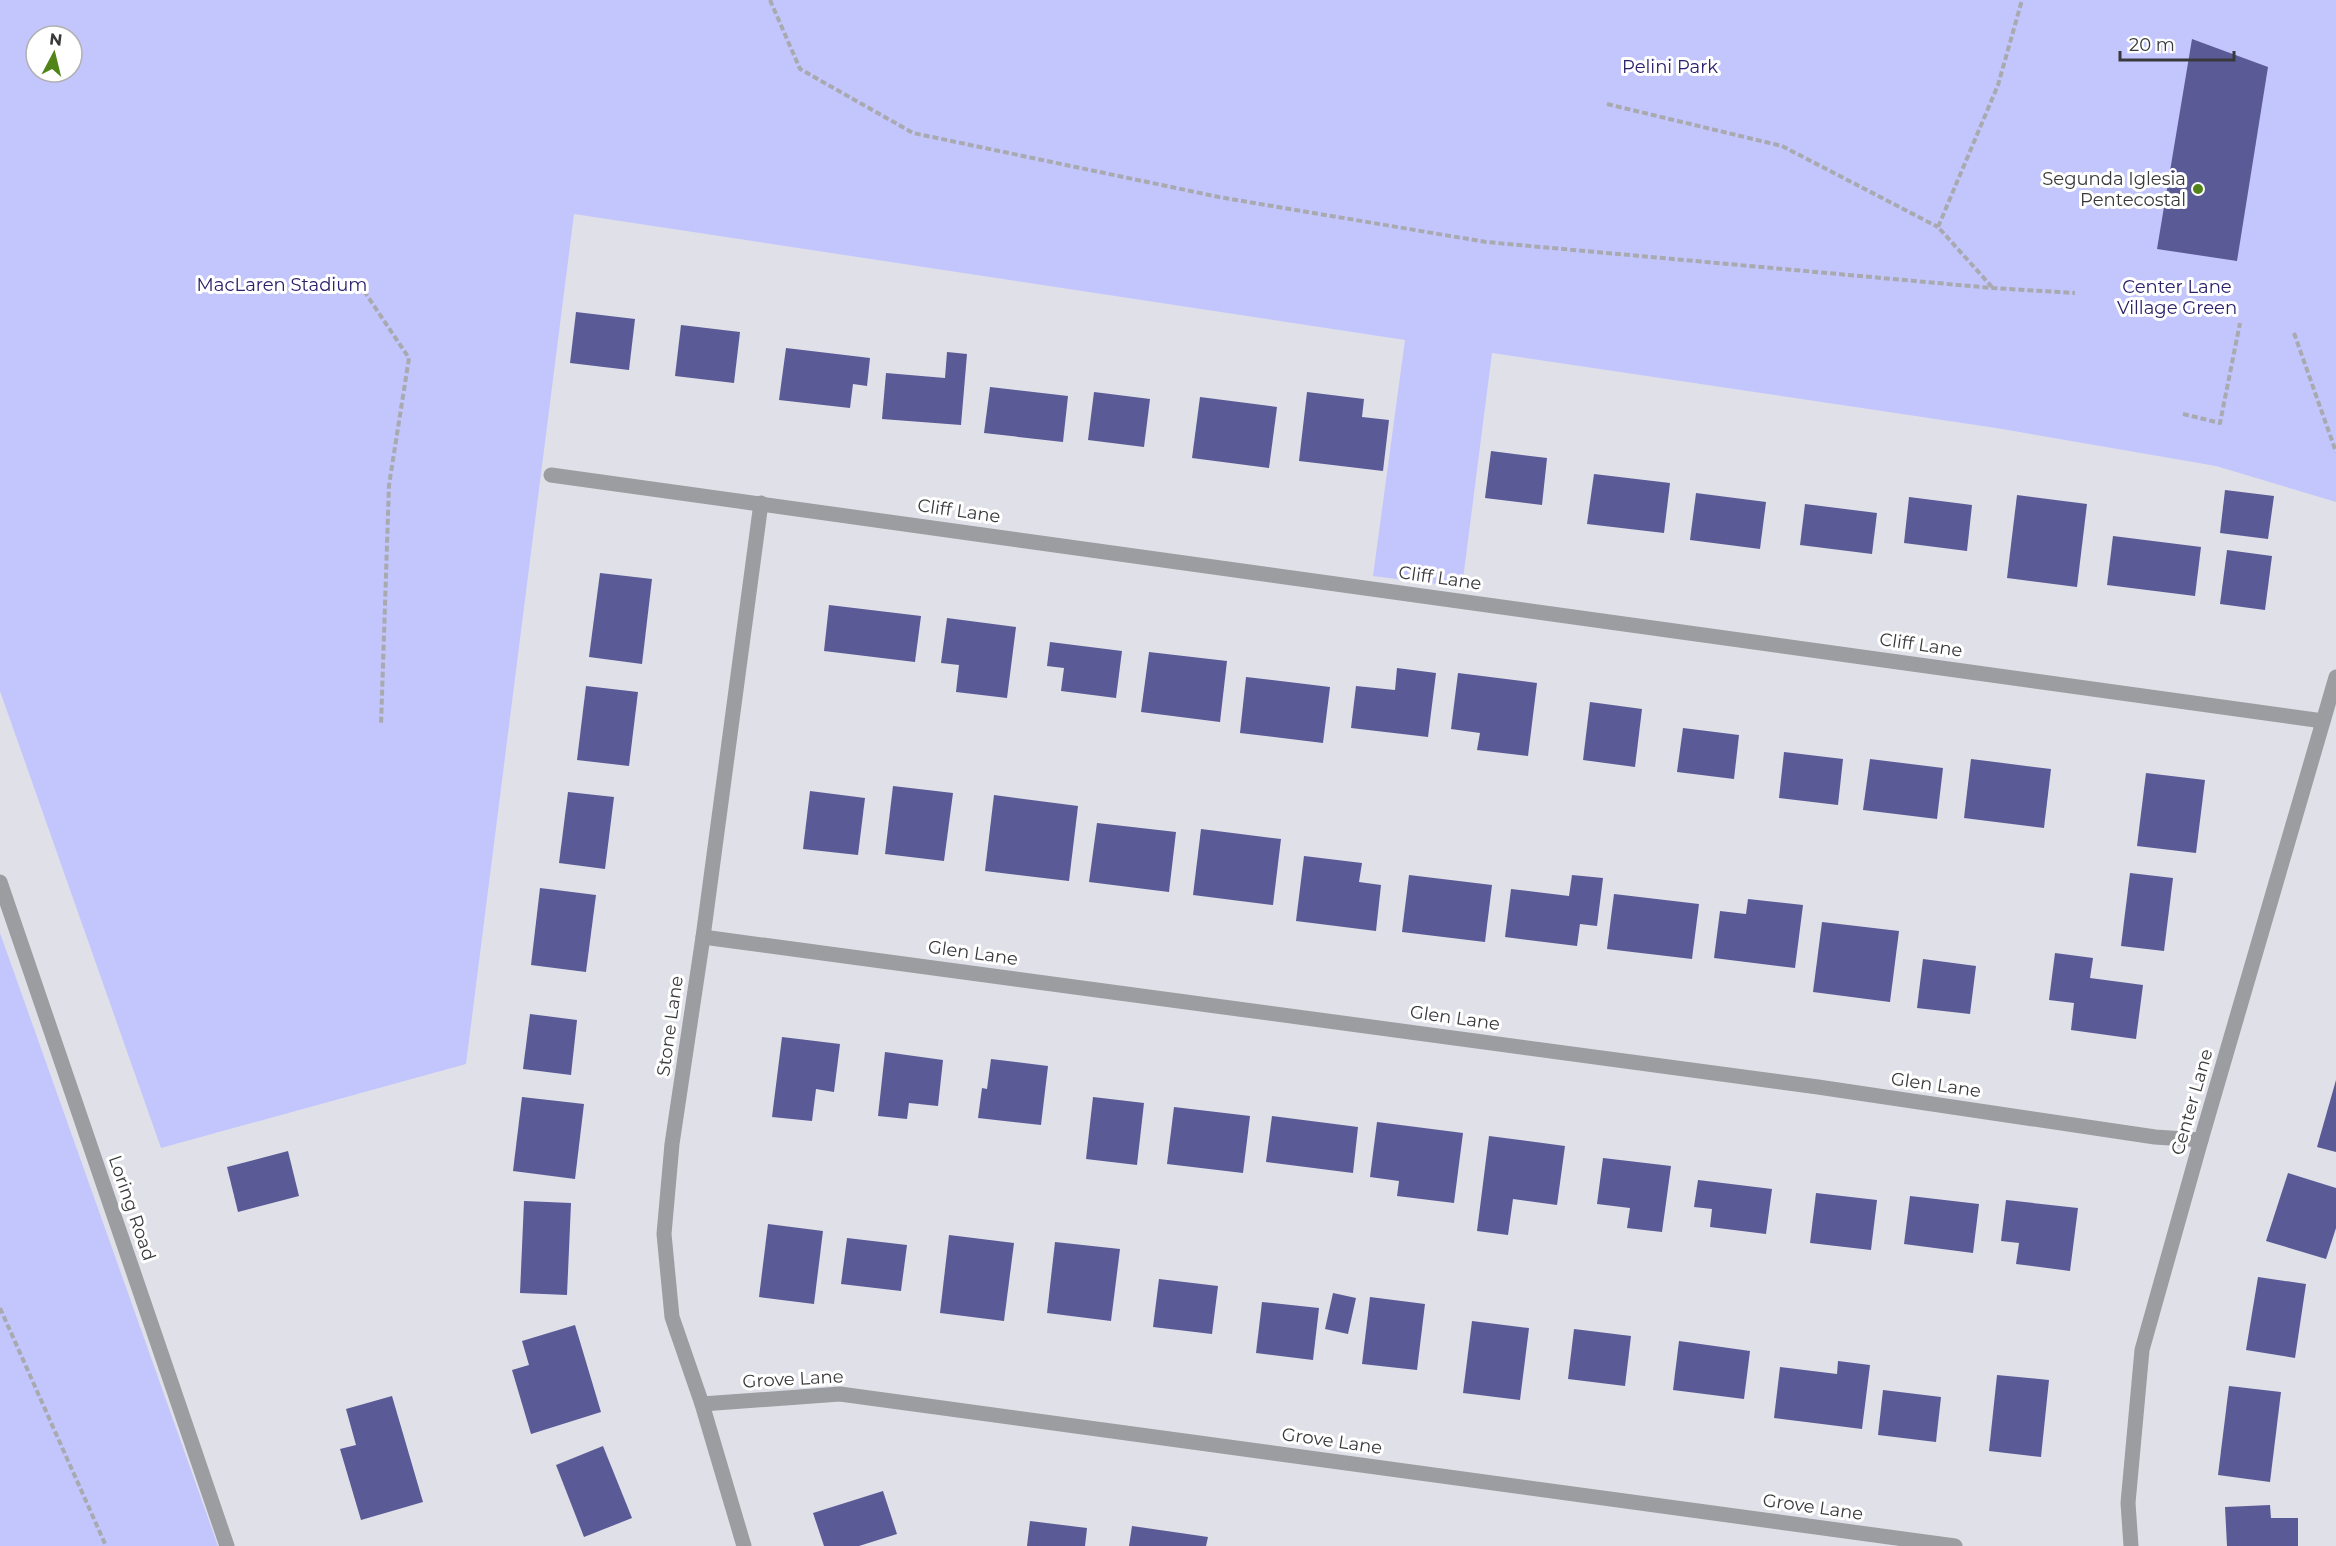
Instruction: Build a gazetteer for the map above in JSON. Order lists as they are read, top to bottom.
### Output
{
  "streets": {
    "street": [
      "Cliff Lane",
      "Glen Lane",
      "Stone Lane",
      "Center Lane",
      "Loring Road",
      "Grove Lane"
    ]
  },
  "crossings": [
    ["Cliff Lane", "Stone Lane"],
    ["Cliff Lane", "Center Lane"],
    ["Glen Lane", "Stone Lane"],
    ["Glen Lane", "Center Lane"],
    ["Stone Lane", "Grove Lane"]
  ],
  "parks": ["Pelini Park", "MacLaren Stadium", "Center Lane Village Green"],
  "places": ["Segunda Iglesia Pentecostal"],
  "scale_bar": "20 m",
  "north": "top"
}
